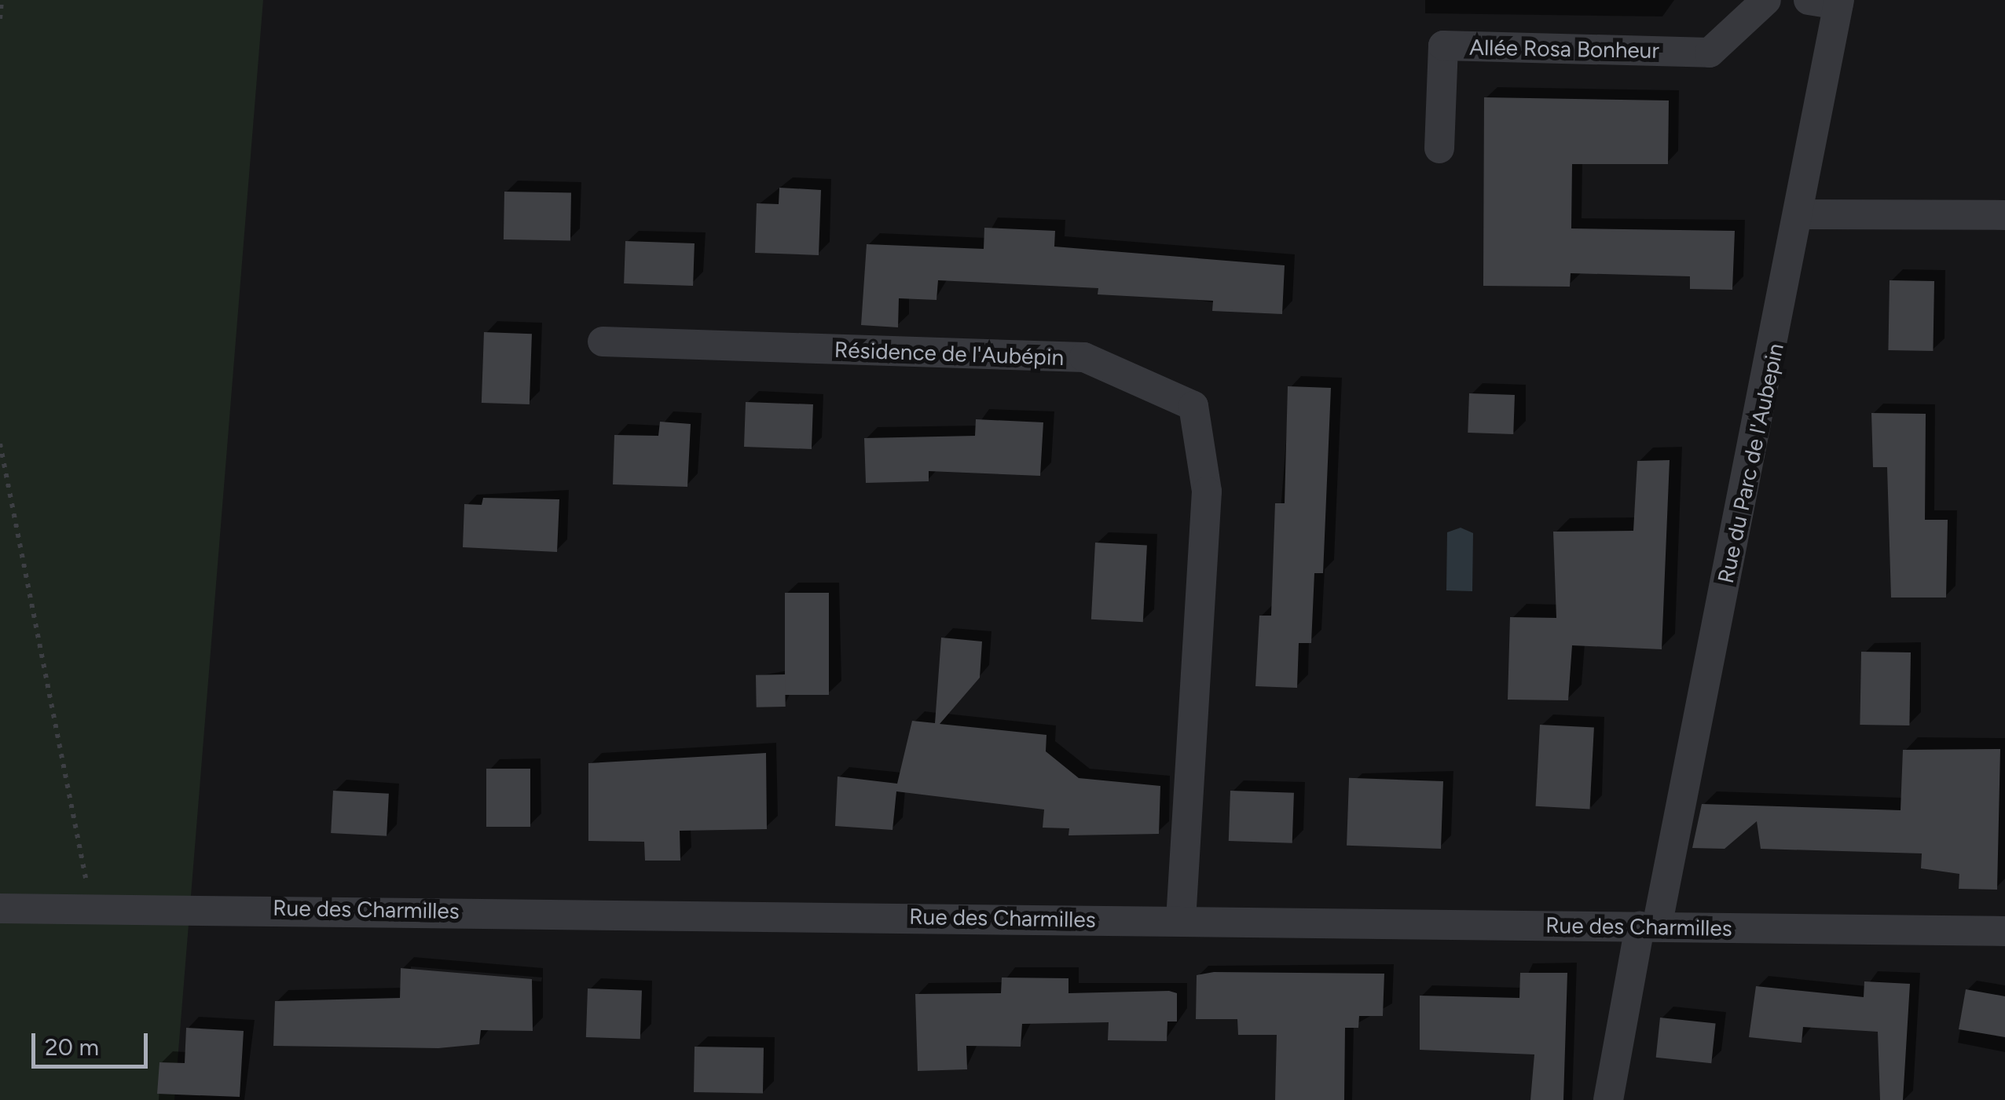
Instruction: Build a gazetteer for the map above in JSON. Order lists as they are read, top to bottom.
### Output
{
  "streets": {
    "street": [
      "Allée Rosa Bonheur",
      "Résidence de l'Aubépin",
      "Rue du Parc de l'Aubepin",
      "Rue des Charmilles"
    ]
  },
  "crossings": [
    ["Résidence de l'Aubépin", "Rue des Charmilles"],
    ["Rue du Parc de l'Aubepin", "Rue des Charmilles"]
  ],
  "scale_bar": "20 m"
}
